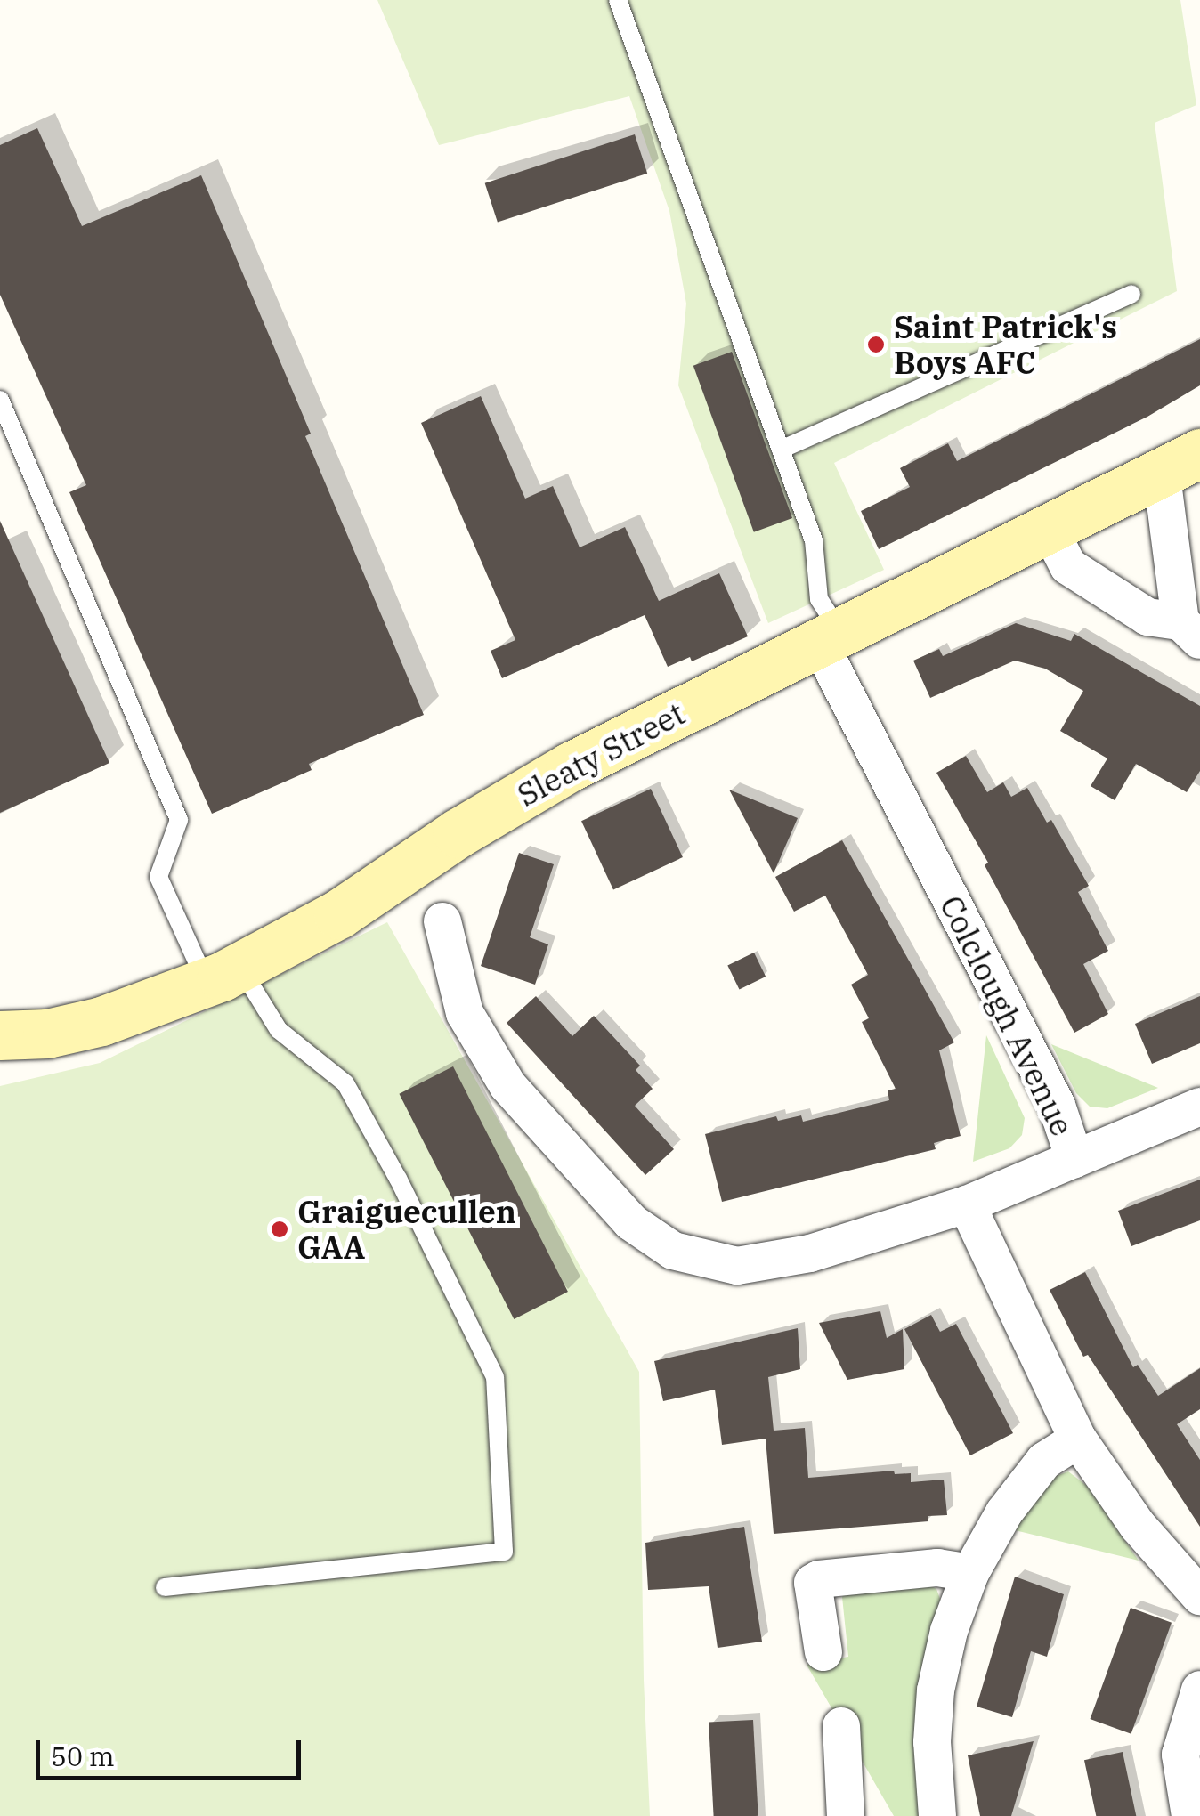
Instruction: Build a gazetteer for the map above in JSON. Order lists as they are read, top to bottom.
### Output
{
  "streets": {
    "street": ["Sleaty Street", "Colclough Avenue"]
  },
  "crossings": [
    ["Sleaty Street", "Colclough Avenue"]
  ],
  "places": ["Saint Patrick's Boys AFC", "Graiguecullen GAA"],
  "scale_bar": "50 m"
}
